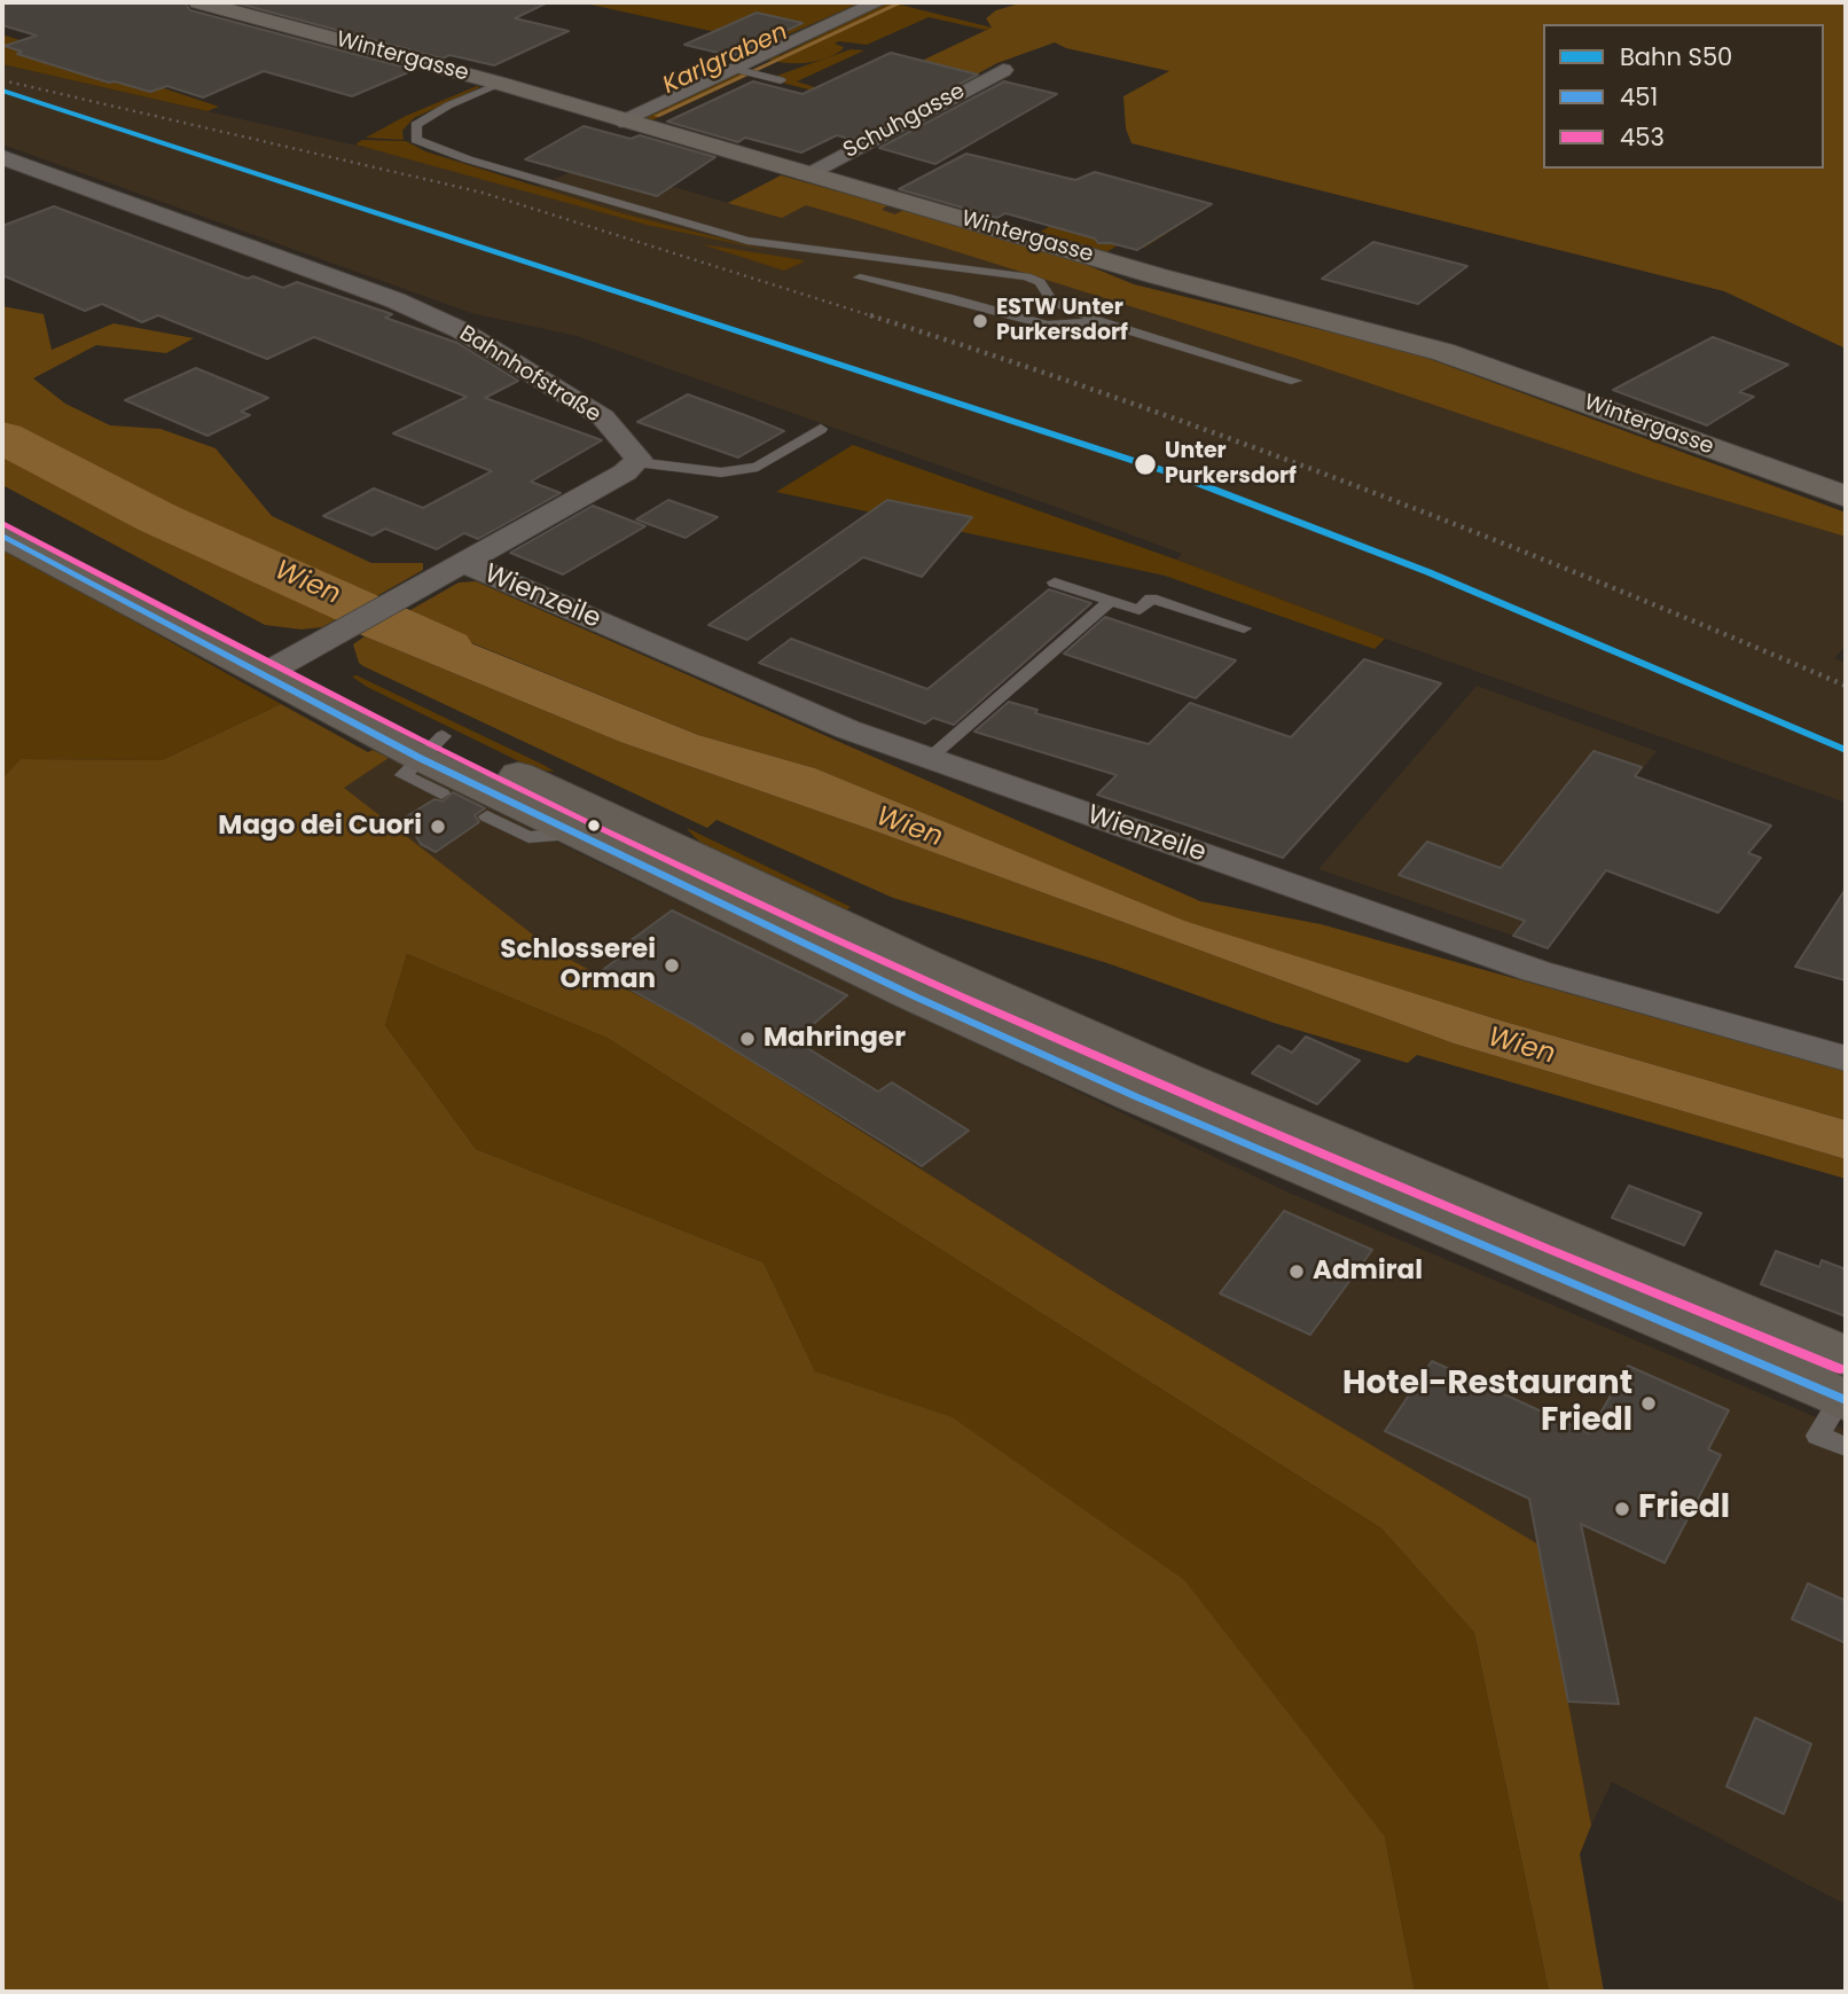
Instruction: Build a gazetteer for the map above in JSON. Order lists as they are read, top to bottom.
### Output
{
  "streets": {
    "street": [
      "Wintergasse",
      "Schuhgasse",
      "Bahnhofstraße",
      "Wienzeile"
    ]
  },
  "crossings": [
    ["Wintergasse", "Schuhgasse"]
  ],
  "water": ["Karlgraben", "Wien"],
  "places": [
    "ESTW Unter Purkersdorf",
    "Unter Purkersdorf",
    "Mago dei Cuori",
    "Schlosserei Orman",
    "Mahringer",
    "Admiral",
    "Hotel-Restaurant Friedl",
    "Friedl"
  ],
  "lines": ["rail line S50", "transit line 453", "transit line 451"],
  "legend": ["Bahn S50", "451", "453"]
}
